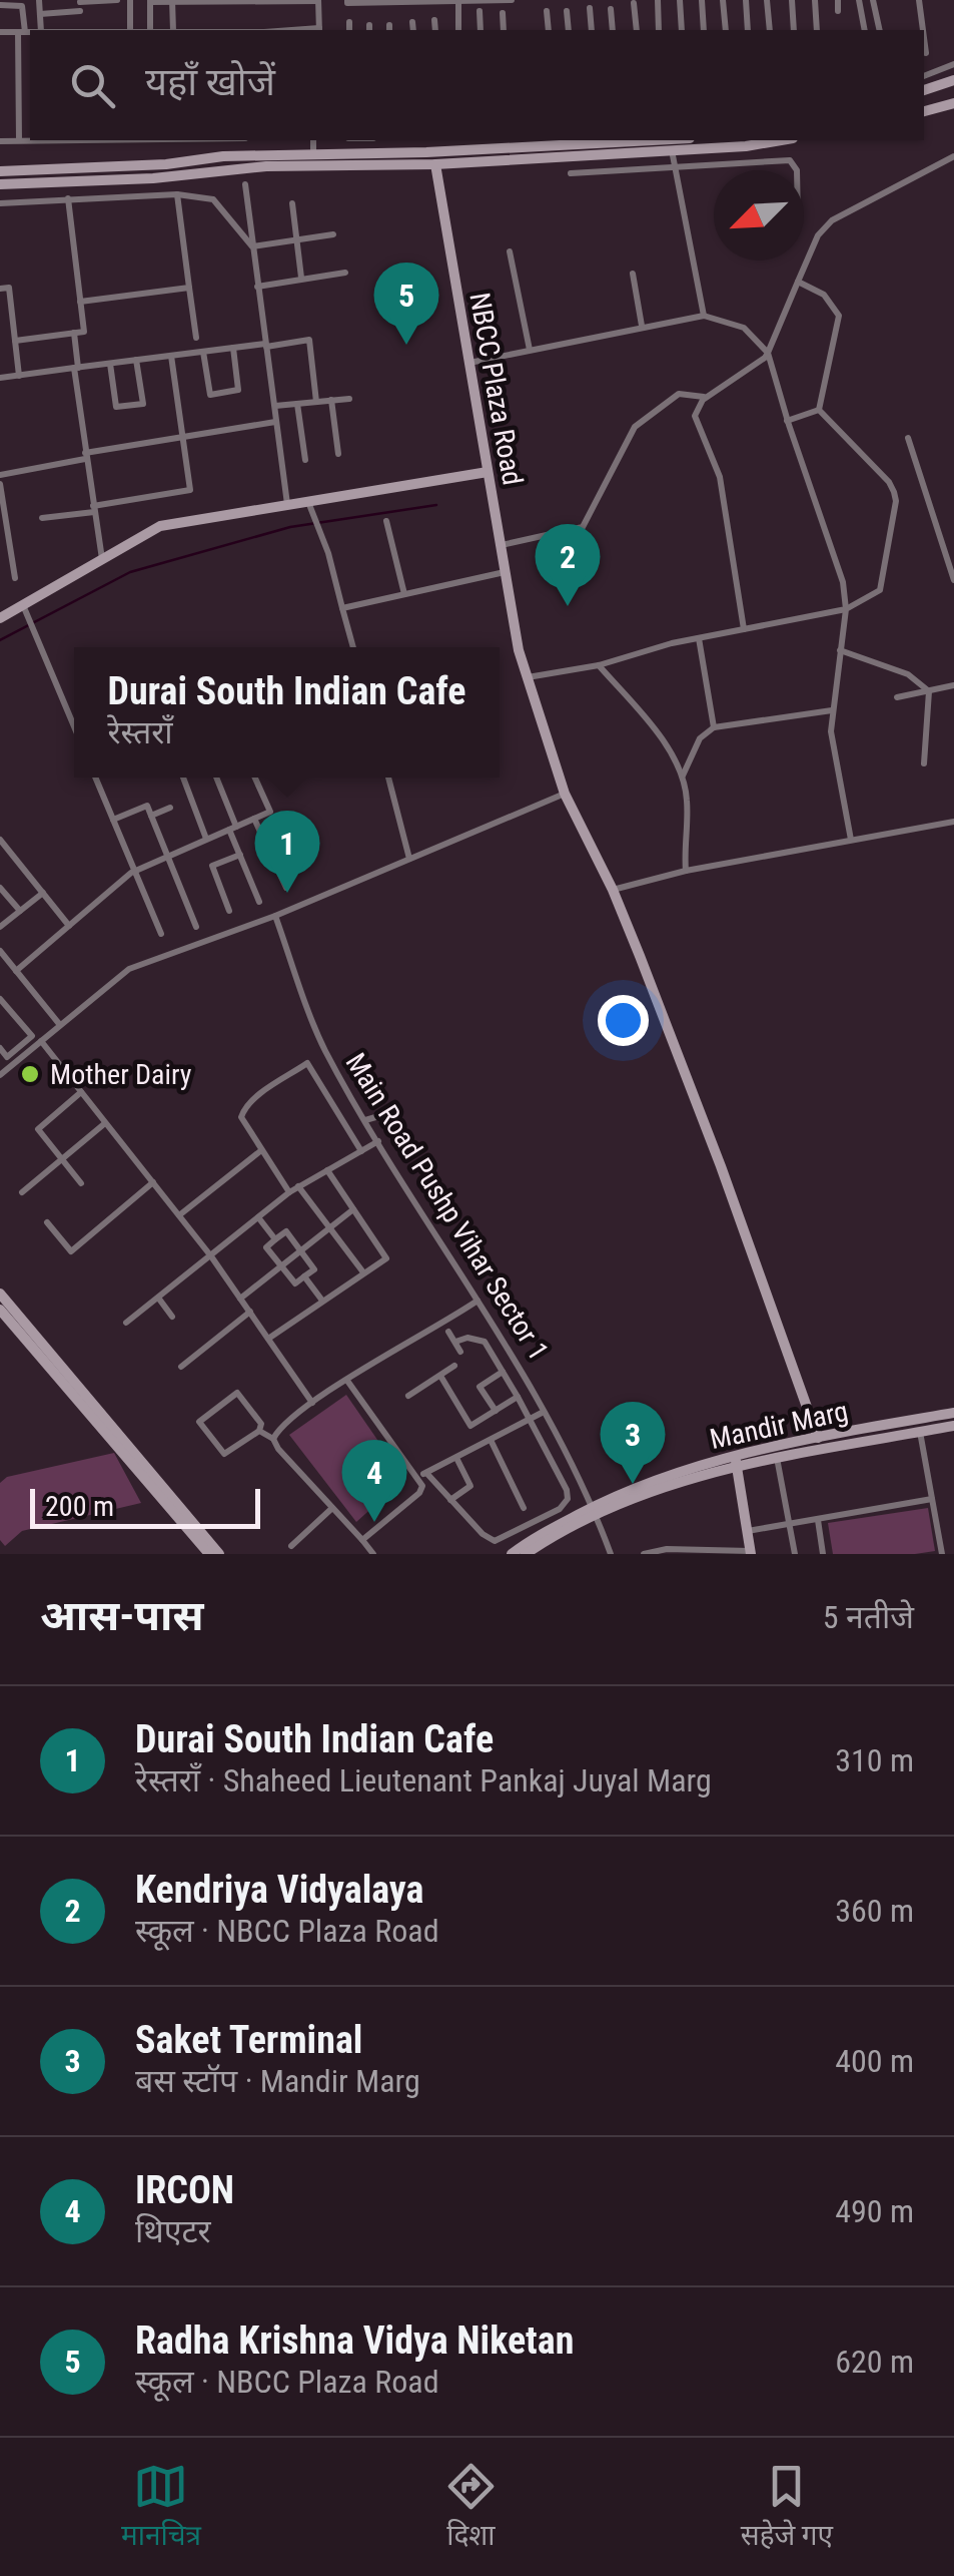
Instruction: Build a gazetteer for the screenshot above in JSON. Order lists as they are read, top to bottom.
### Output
{
  "streets": {
    "street": ["NBCC Plaza Road", "Main Road Pushp Vihar Sector 1", "Mandir Marg"]
  },
  "crossings": [
    ["NBCC Plaza Road", "Mandir Marg"],
    ["Main Road Pushp Vihar Sector 1", "Mandir Marg"]
  ],
  "places": ["Mother Dairy"],
  "scale_bar": "200 m",
  "north": "bottom left",
  "page": {
    "search": "यहाँ खोजें",
    "pins": [
      "5",
      "2",
      "1",
      "3",
      "4"
    ],
    "popup": ["Durai South Indian Cafe", "रेस्तराँ"],
    "scale": "200 m",
    "heading": ["आस-पास", "5 नतीजे"],
    "list": [
      {
        "mark": "1",
        "name": "Durai South Indian Cafe",
        "note": "रेस्तराँ · Shaheed Lieutenant Pankaj Juyal Marg",
        "value": "310 m"
      },
      {
        "mark": "2",
        "name": "Kendriya Vidyalaya",
        "note": "स्कूल · NBCC Plaza Road",
        "value": "360 m"
      },
      {
        "mark": "3",
        "name": "Saket Terminal",
        "note": "बस स्टॉप · Mandir Marg",
        "value": "400 m"
      },
      {
        "mark": "4",
        "name": "IRCON",
        "note": "थिएटर",
        "value": "490 m"
      },
      {
        "mark": "5",
        "name": "Radha Krishna Vidya Niketan",
        "note": "स्कूल · NBCC Plaza Road",
        "value": "620 m"
      }
    ],
    "nav": ["मानचित्र", "दिशा", "सहेजे गए"]
  }
}
